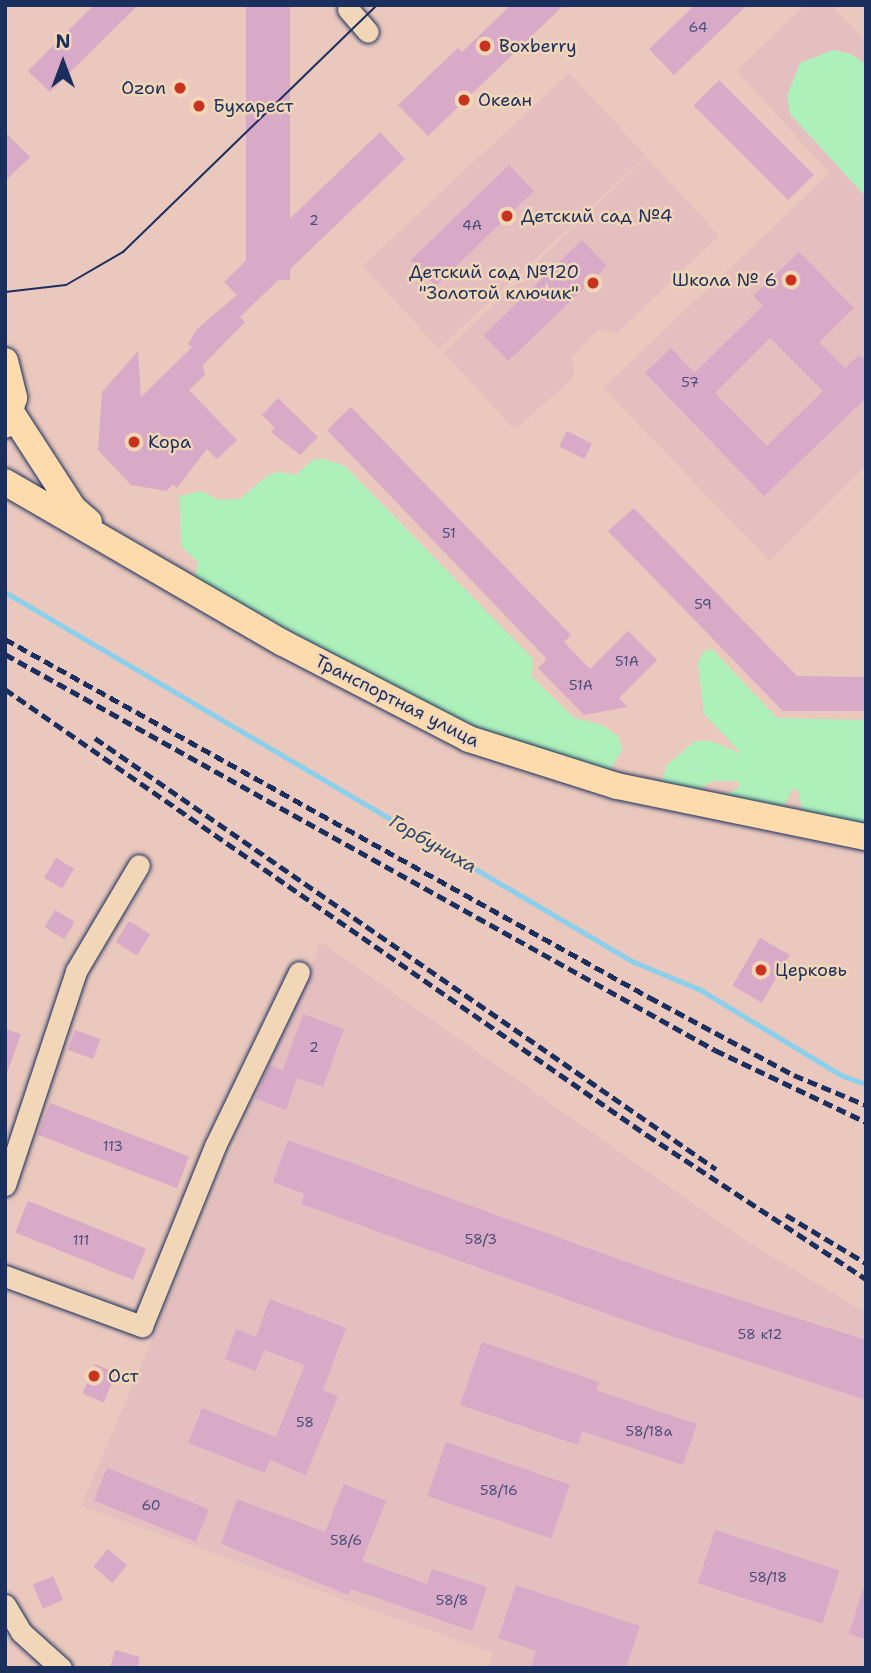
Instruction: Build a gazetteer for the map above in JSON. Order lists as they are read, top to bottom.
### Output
{
  "streets": {
    "main road": ["Транспортная улица"]
  },
  "water": ["Горбуниха"],
  "places": [
    "Boxberry",
    "Ozon",
    "Океан",
    "Бухарест",
    "Детский сад №4",
    "Школа № 6",
    "Детский сад №120 \"Золотой ключик\"",
    "Кора",
    "Церковь",
    "Ост"
  ],
  "house_numbers": [
    "64",
    "2",
    "4А",
    "57",
    "51",
    "59",
    "51А",
    "51А",
    "2",
    "113",
    "58/3",
    "111",
    "58 к12",
    "58",
    "58/18а",
    "58/16",
    "60",
    "58/6",
    "58/18",
    "58/8"
  ],
  "north": "top"
}
